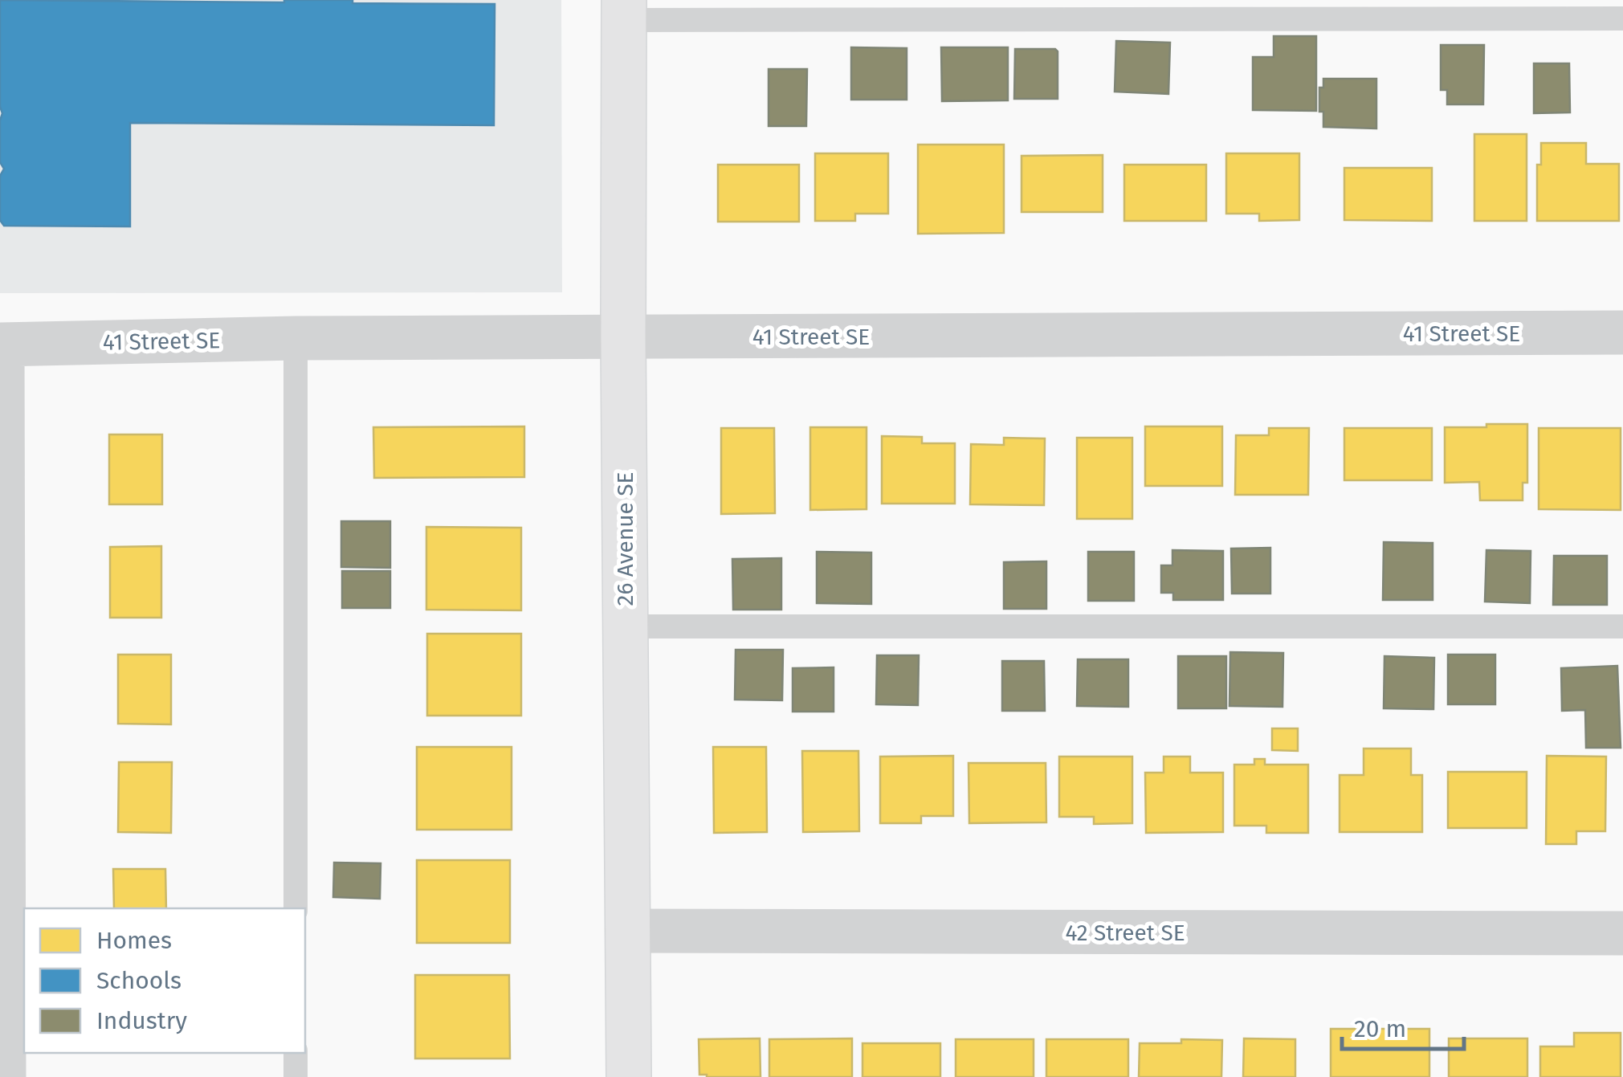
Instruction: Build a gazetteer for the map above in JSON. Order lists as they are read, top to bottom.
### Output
{
  "streets": {
    "street": ["41 Street SE", "26 Avenue SE", "42 Street SE"]
  },
  "crossings": [
    ["41 Street SE", "26 Avenue SE"],
    ["26 Avenue SE", "42 Street SE"]
  ],
  "legend": ["Homes", "Schools", "Industry"],
  "scale_bar": "20 m"
}
